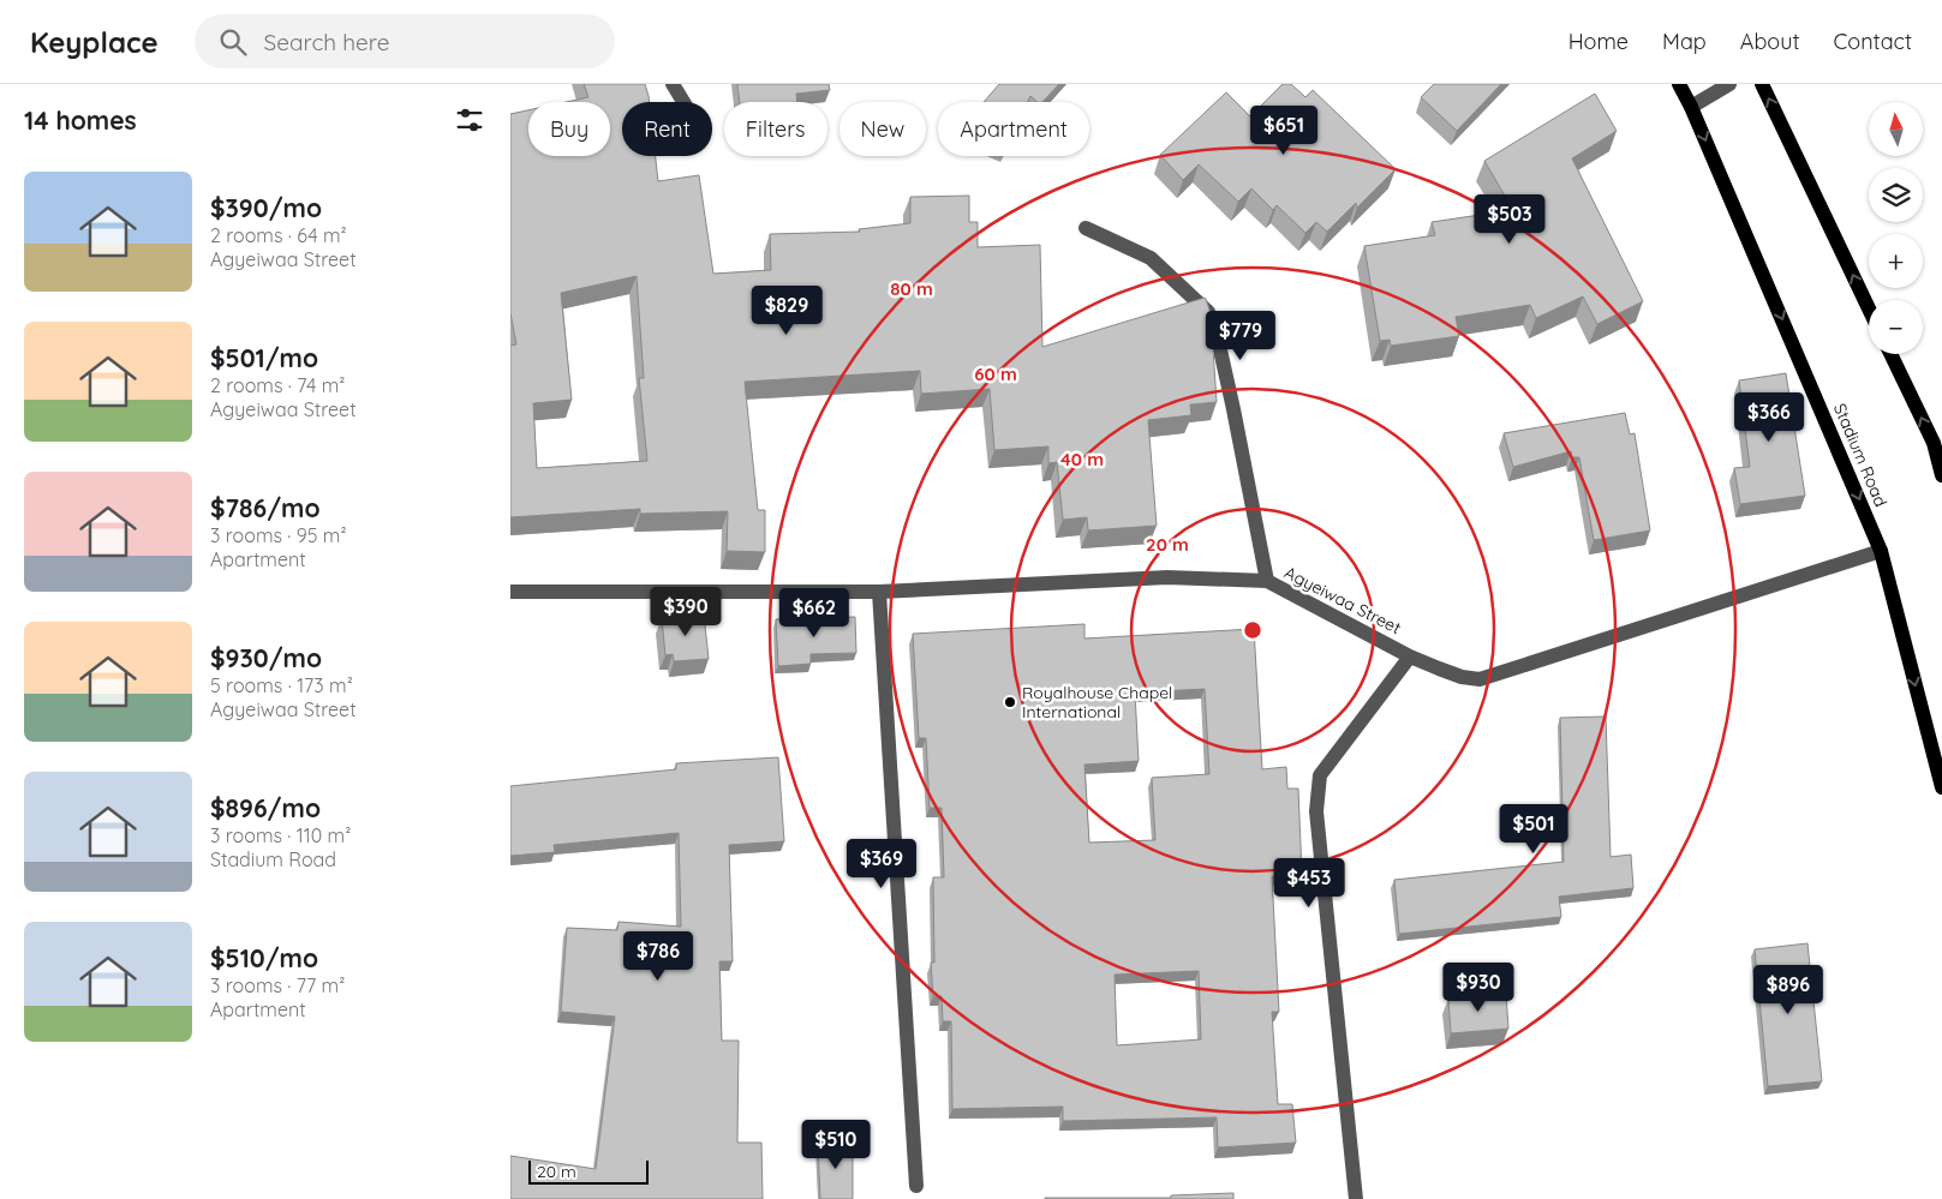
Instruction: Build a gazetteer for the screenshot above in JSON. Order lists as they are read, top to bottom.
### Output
{
  "streets": {
    "main road": ["Stadium Road"],
    "street": ["Agyeiwaa Street"]
  },
  "crossings": [
    ["Stadium Road", "Agyeiwaa Street"]
  ],
  "places": ["Royalhouse Chapel International"],
  "scale_bar": "20 m",
  "north": "top",
  "page": {
    "header": "Keyplace",
    "search": "Search here",
    "nav": [
      "Home",
      "Map",
      "About",
      "Contact"
    ],
    "heading": "14 homes",
    "map_buttons": ["+", "−"],
    "chip": [
      "Buy",
      "Rent",
      "Filters",
      "New",
      "Apartment"
    ],
    "price": [
      "$651",
      "$503",
      "$829",
      "$779",
      "$366",
      "$390",
      "$662",
      "$501",
      "$369",
      "$453",
      "$786",
      "$930",
      "$896",
      "$510"
    ],
    "list": [
      {
        "name": "$390/mo",
        "note": "2 rooms · 64 m² · Agyeiwaa Street"
      },
      {
        "name": "$501/mo",
        "note": "2 rooms · 74 m² · Agyeiwaa Street"
      },
      {
        "name": "$786/mo",
        "note": "3 rooms · 95 m² · Apartment"
      },
      {
        "name": "$930/mo",
        "note": "5 rooms · 173 m² · Agyeiwaa Street"
      },
      {
        "name": "$896/mo",
        "note": "3 rooms · 110 m² · Stadium Road"
      },
      {
        "name": "$510/mo",
        "note": "3 rooms · 77 m² · Apartment"
      }
    ],
    "scale": "20 m"
  },
  "rings": [
    "80 m",
    "60 m",
    "40 m",
    "20 m"
  ]
}
